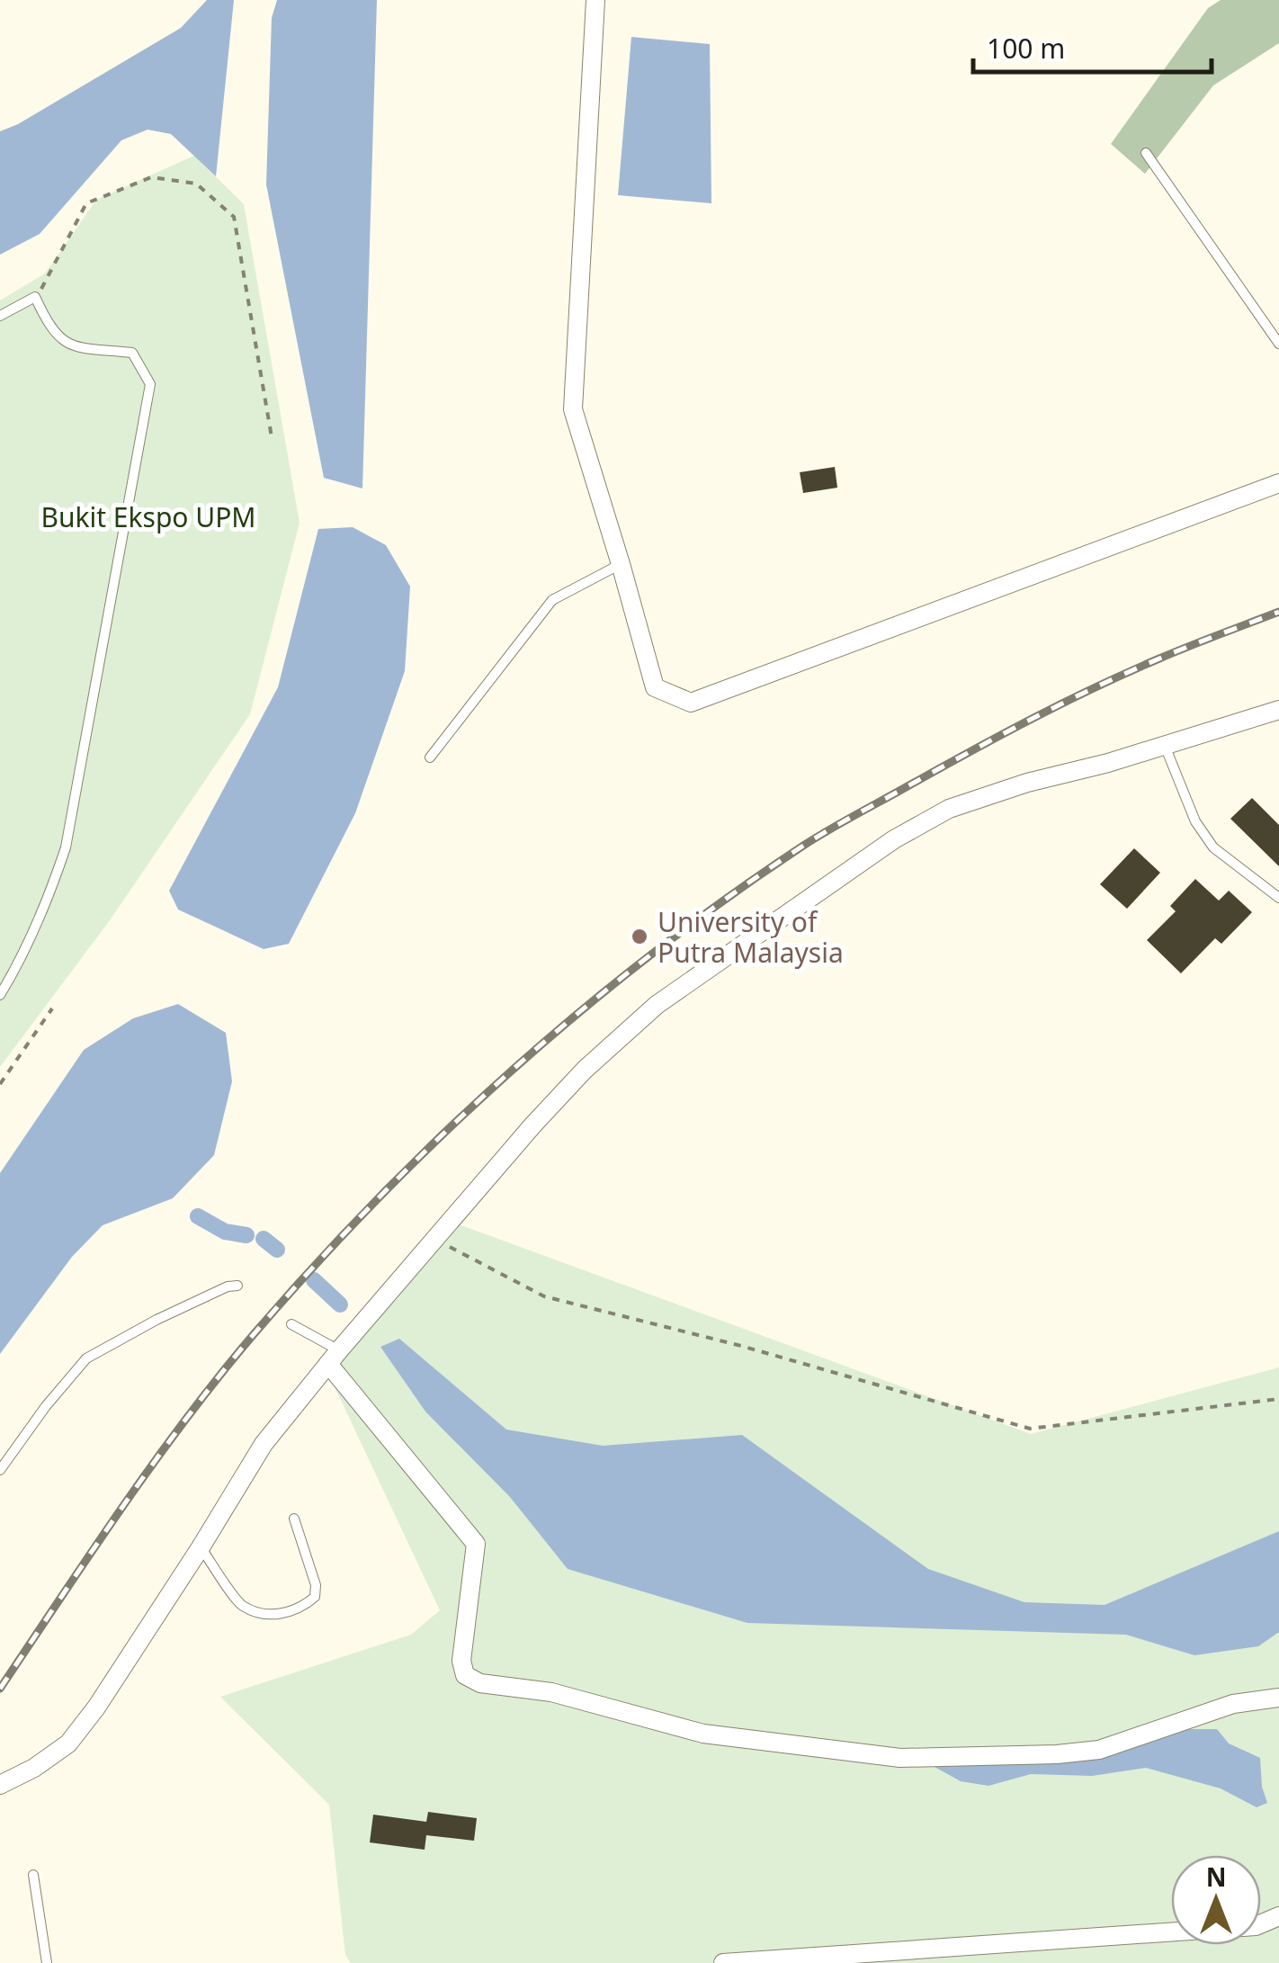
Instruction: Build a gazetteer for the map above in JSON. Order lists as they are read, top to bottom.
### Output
{
  "parks": ["Bukit Ekspo UPM"],
  "places": ["University of Putra Malaysia"],
  "scale_bar": "100 m",
  "north": "top"
}
